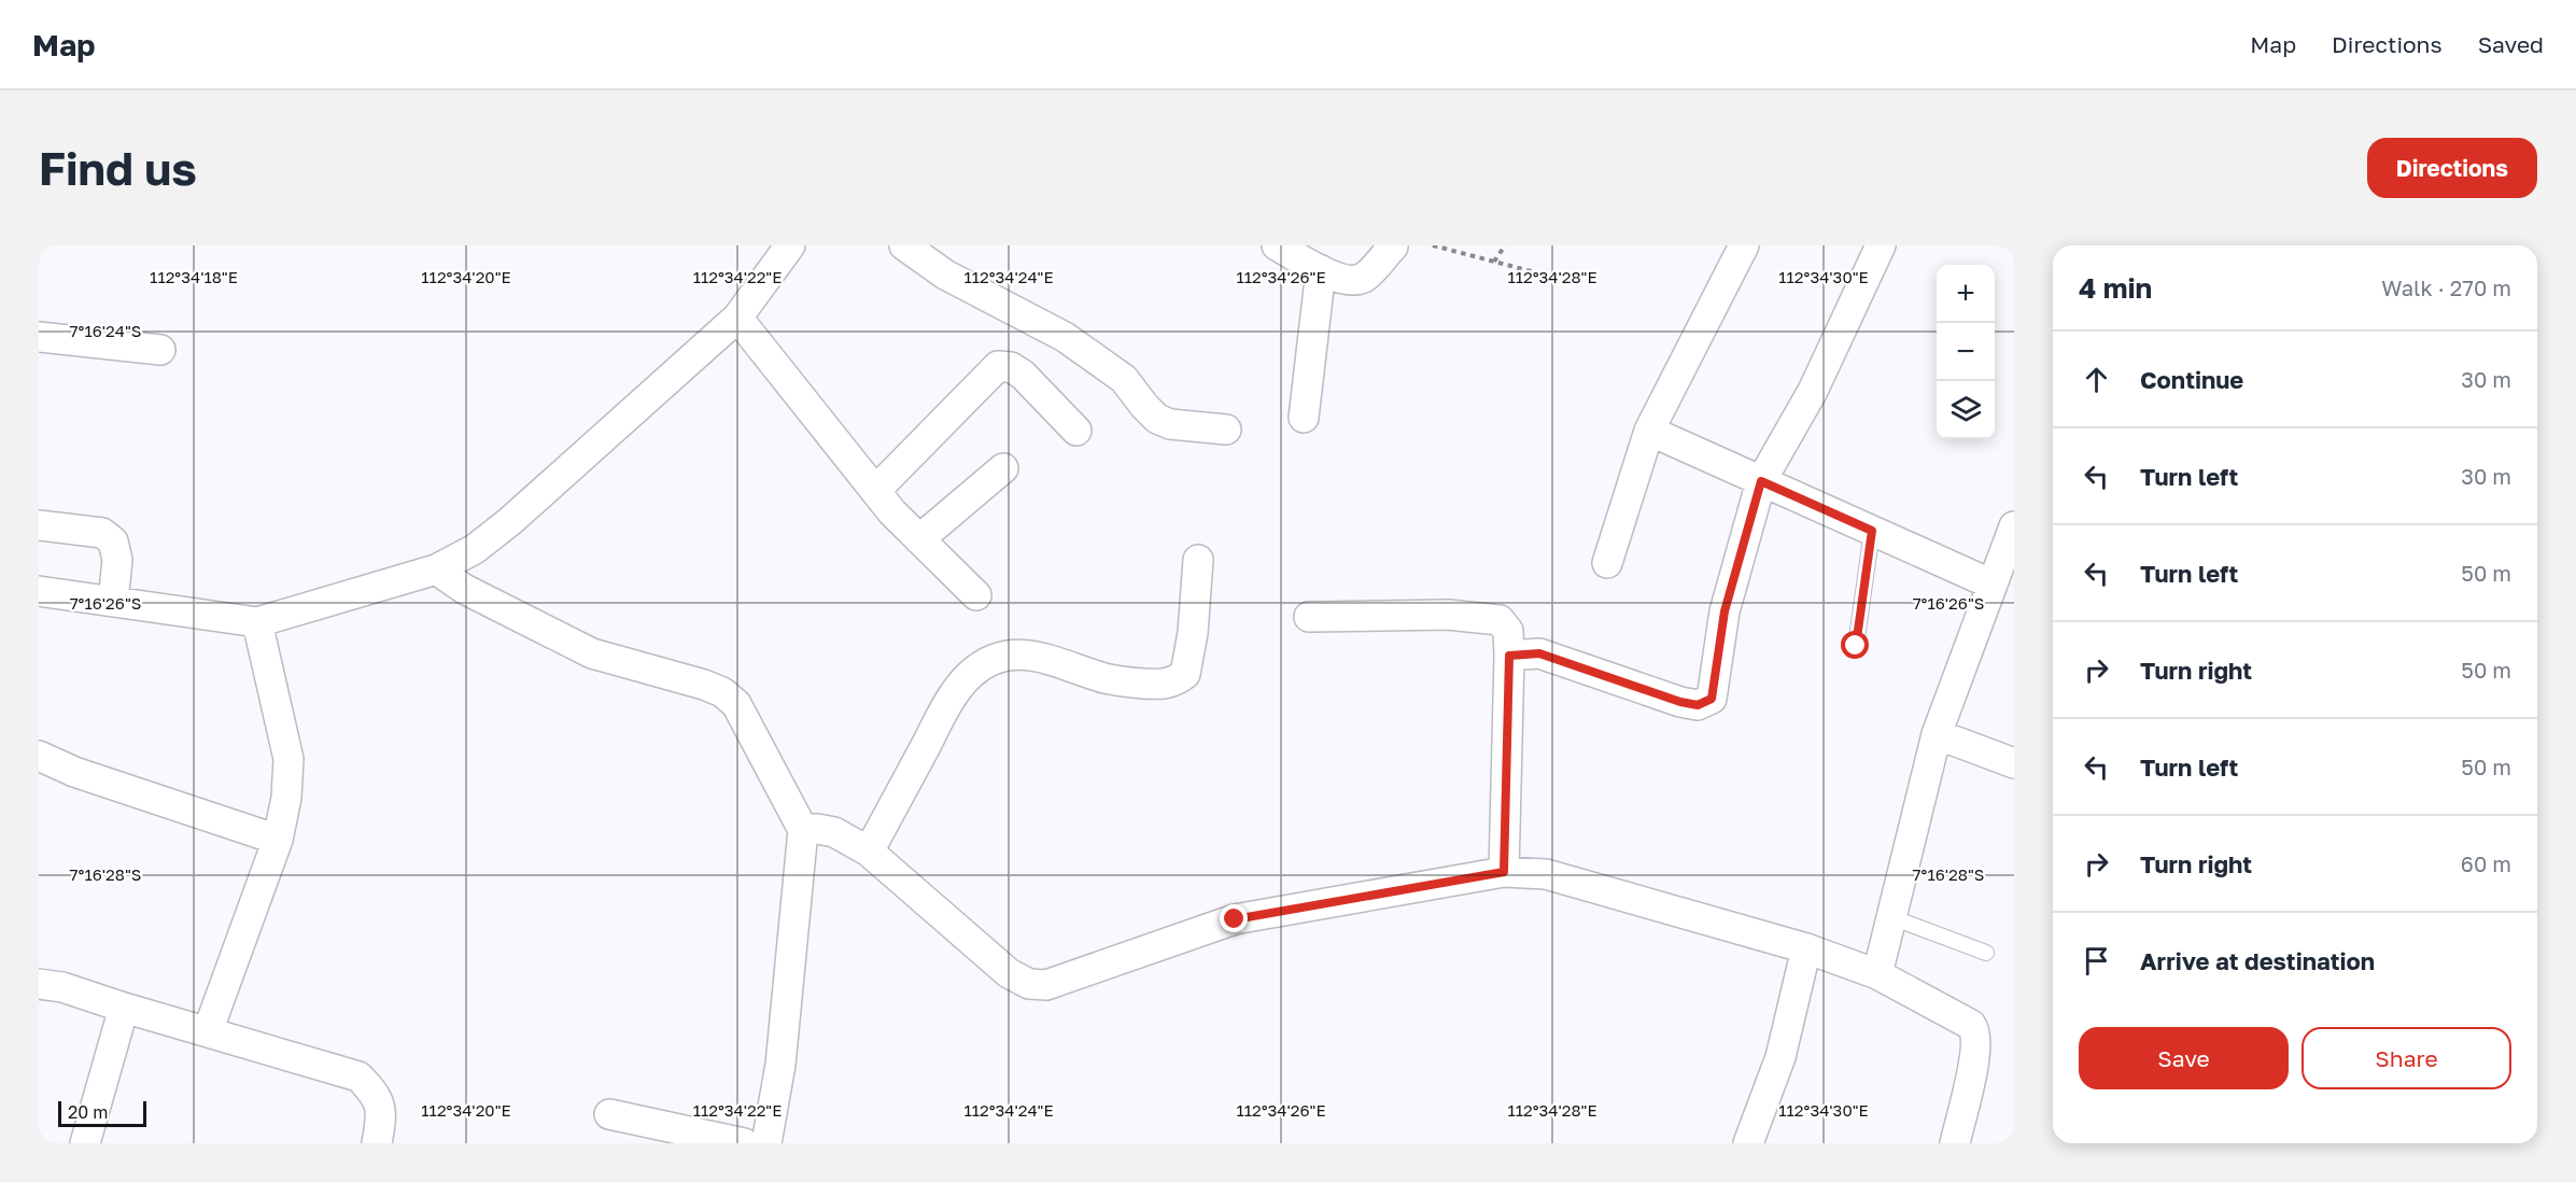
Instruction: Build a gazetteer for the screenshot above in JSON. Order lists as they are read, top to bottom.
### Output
{
  "scale_bar": "20 m",
  "page": {
    "header": "Map",
    "nav": ["Map", "Directions", "Saved"],
    "buttons": [
      "Directions",
      ["Save", "Share"]
    ],
    "title": "Find us",
    "heading": ["4 min", "Walk · 270 m"],
    "map_buttons": ["+", "−"],
    "list": [
      ["Continue", "30 m"],
      ["Turn left", "30 m"],
      ["Turn left", "50 m"],
      ["Turn right", "50 m"],
      ["Turn left", "50 m"],
      ["Turn right", "60 m"],
      "Arrive at destination"
    ],
    "scale": "20 m"
  },
  "coordinates": [
    "112°34'18\"E",
    "112°34'20\"E",
    "112°34'22\"E",
    "112°34'24\"E",
    "112°34'26\"E",
    "112°34'28\"E",
    "112°34'30\"E",
    "7°16'24\"S",
    "7°16'26\"S",
    "7°16'28\"S"
  ]
}
